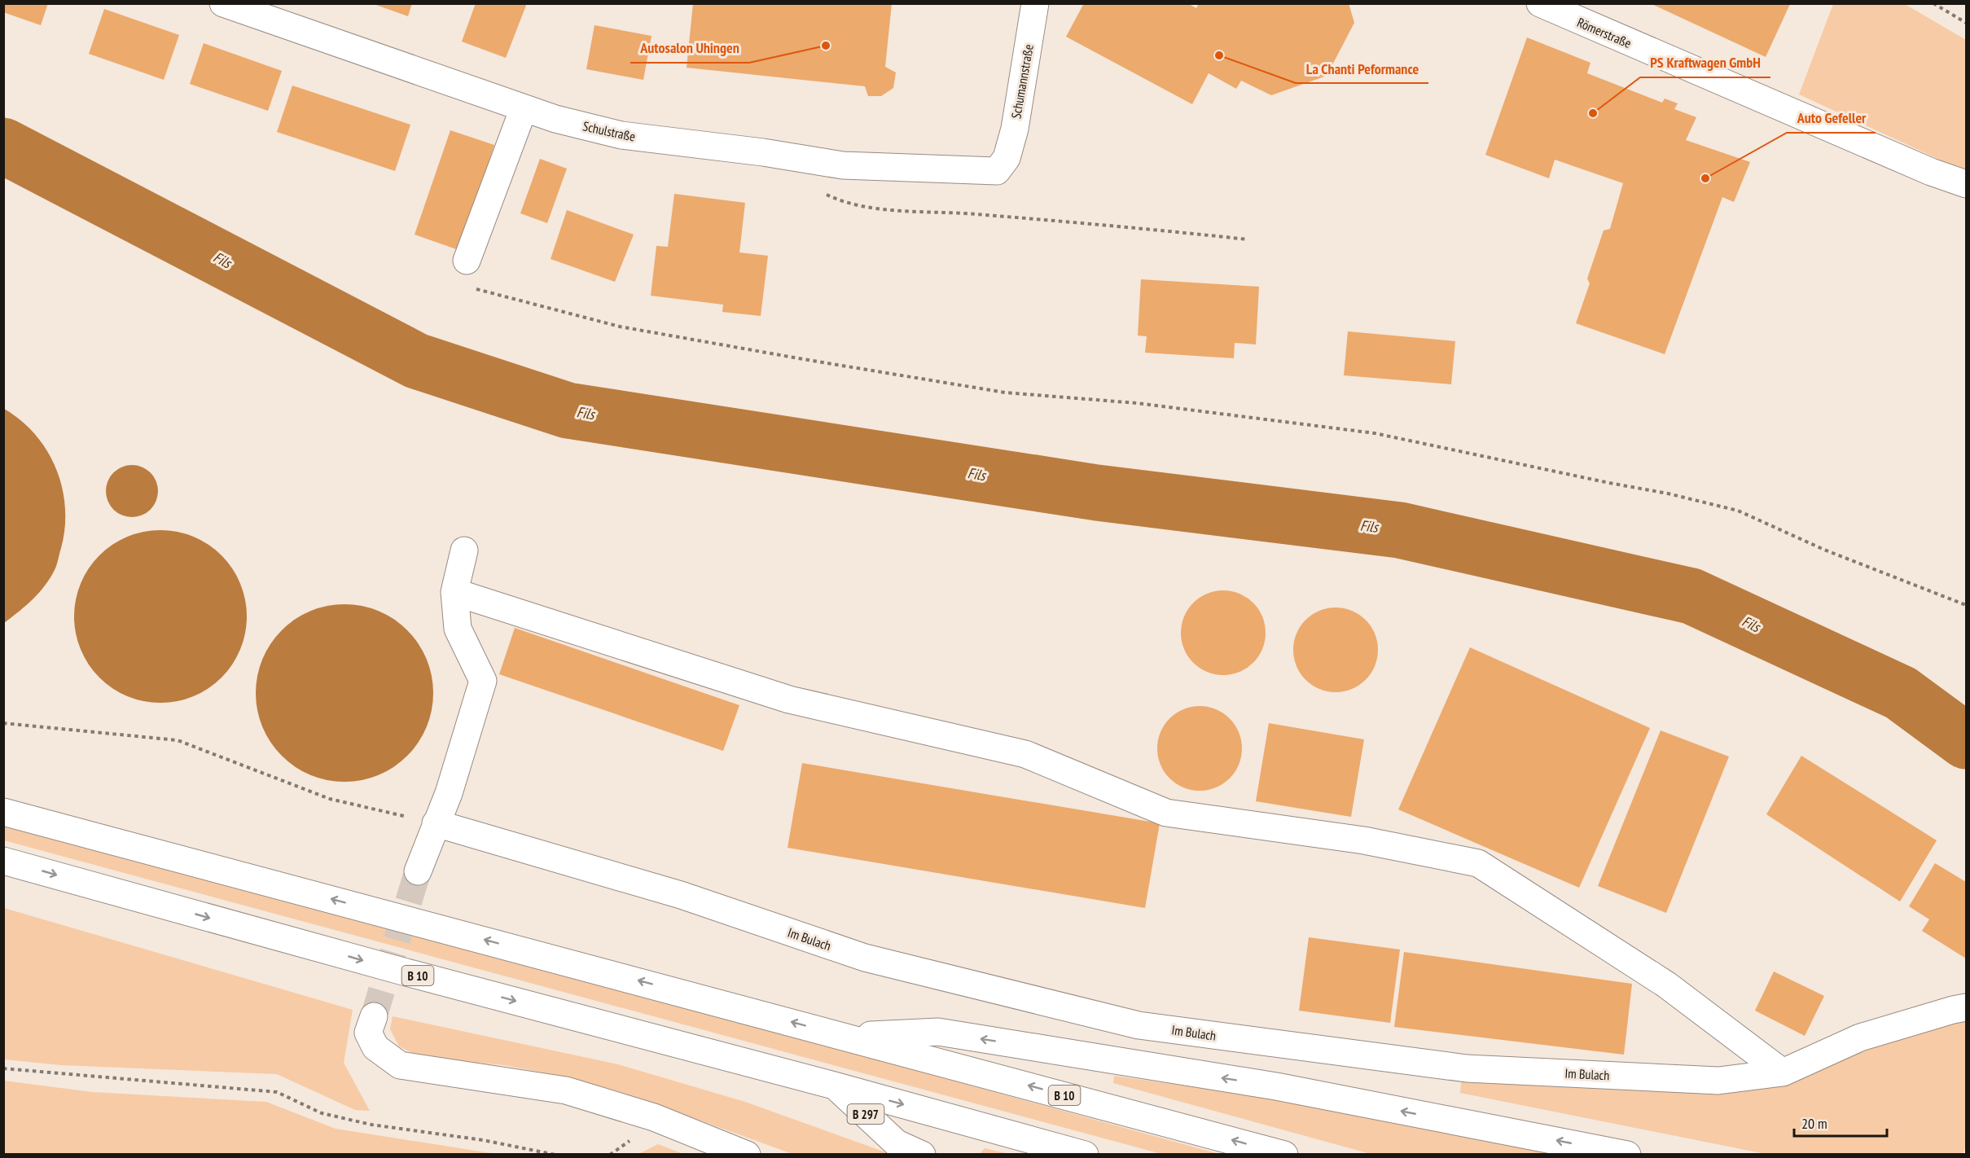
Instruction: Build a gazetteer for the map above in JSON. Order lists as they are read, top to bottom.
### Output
{
  "streets": {
    "main road": [
      "Römerstraße",
      "Schumannstraße",
      "Schulstraße",
      "Im Bulach",
      "B 10",
      "B 297"
    ]
  },
  "crossings": [
    ["Schumannstraße", "Schulstraße"],
    ["B 10", "B 297"]
  ],
  "water": ["Fils"],
  "places": [
    "Autosalon Uhingen",
    "La Chanti Peformance",
    "PS Kraftwagen GmbH",
    "Auto Gefeller"
  ],
  "scale_bar": "20 m"
}
